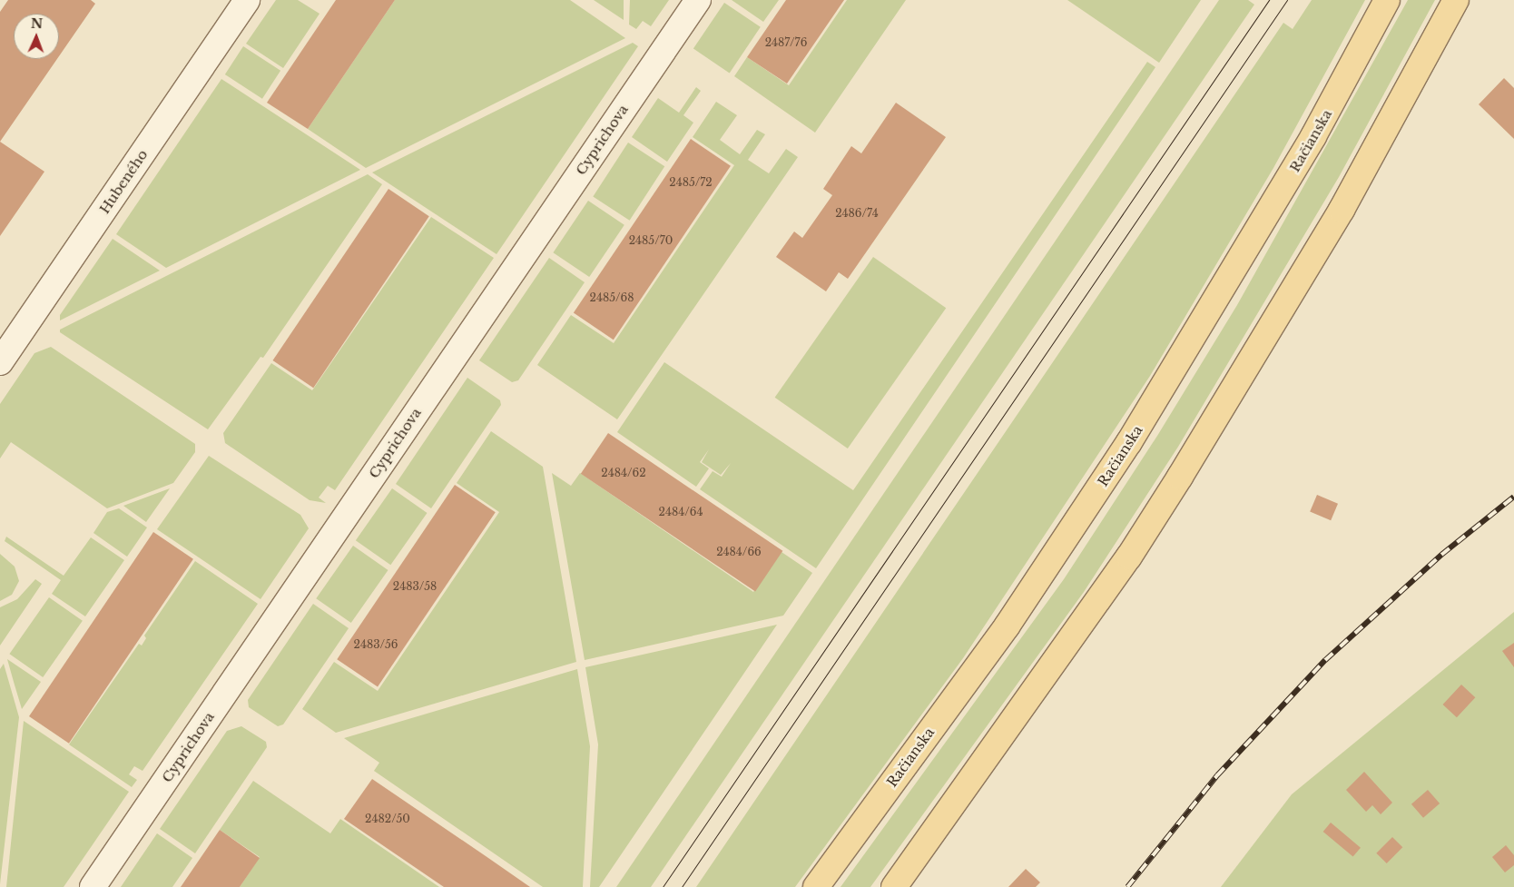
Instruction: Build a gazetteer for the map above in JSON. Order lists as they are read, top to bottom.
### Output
{
  "streets": {
    "main road": ["Račianska"],
    "street": ["Cyprichova", "Hubeného"]
  },
  "house_numbers": [
    "2487/76",
    "2485/72",
    "2486/74",
    "2485/70",
    "2485/68",
    "2484/62",
    "2484/64",
    "2484/66",
    "2483/58",
    "2483/56",
    "2482/50"
  ],
  "north": "top"
}
